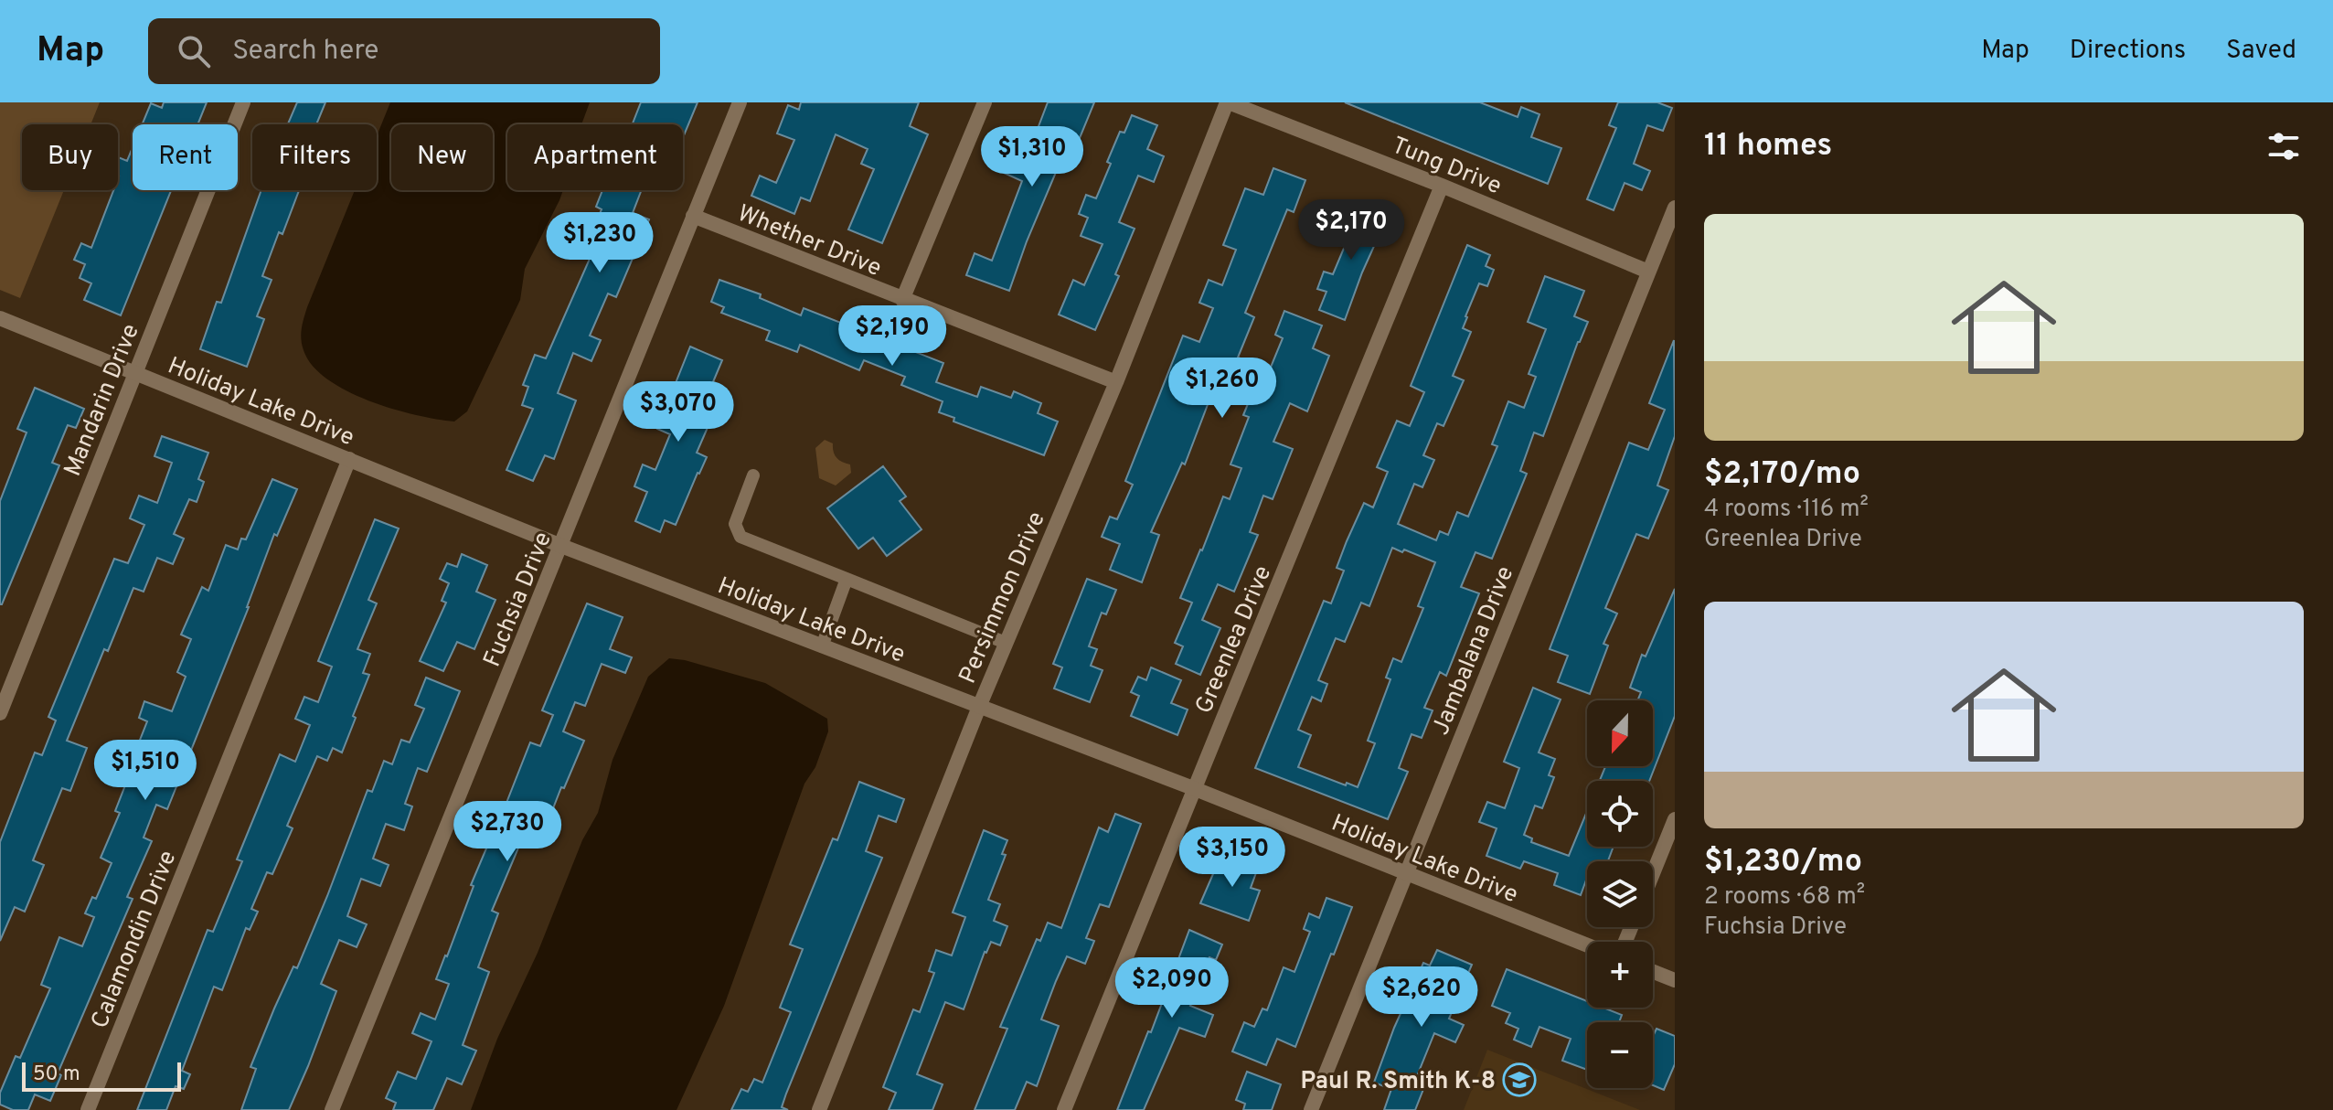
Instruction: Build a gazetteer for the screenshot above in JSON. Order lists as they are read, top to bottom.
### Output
{
  "streets": {
    "street": [
      "Tung Drive",
      "Whether Drive",
      "Mandarin Drive",
      "Holiday Lake Drive",
      "Persimmon Drive",
      "Fuchsia Drive",
      "Greenlea Drive",
      "Jambalana Drive",
      "Calamondin Drive"
    ]
  },
  "crossings": [
    ["Tung Drive", "Persimmon Drive"],
    ["Tung Drive", "Greenlea Drive"],
    ["Tung Drive", "Jambalana Drive"],
    ["Whether Drive", "Persimmon Drive"],
    ["Whether Drive", "Fuchsia Drive"],
    ["Mandarin Drive", "Holiday Lake Drive"],
    ["Holiday Lake Drive", "Persimmon Drive"],
    ["Holiday Lake Drive", "Fuchsia Drive"],
    ["Holiday Lake Drive", "Greenlea Drive"],
    ["Holiday Lake Drive", "Jambalana Drive"],
    ["Holiday Lake Drive", "Calamondin Drive"]
  ],
  "places": {
    "school or university": ["Paul R. Smith K-8"]
  },
  "scale_bar": "50 m",
  "north": "bottom",
  "page": {
    "header": "Map",
    "search": "Search here",
    "nav": ["Map", "Directions", "Saved"],
    "heading": "11 homes",
    "chip": [
      "Buy",
      "Rent",
      "Filters",
      "New",
      "Apartment"
    ],
    "price": [
      "$1,310",
      "$2,170",
      "$1,230",
      "$2,190",
      "$1,260",
      "$3,070",
      "$1,510",
      "$2,730",
      "$3,150",
      "$2,090",
      "$2,620"
    ],
    "list": [
      {
        "name": "$2,170/mo",
        "note": "4 rooms · 116 m² · Greenlea Drive"
      },
      {
        "name": "$1,230/mo",
        "note": "2 rooms · 68 m² · Fuchsia Drive"
      }
    ],
    "map_buttons": ["+", "−"],
    "scale": "50 m"
  }
}
